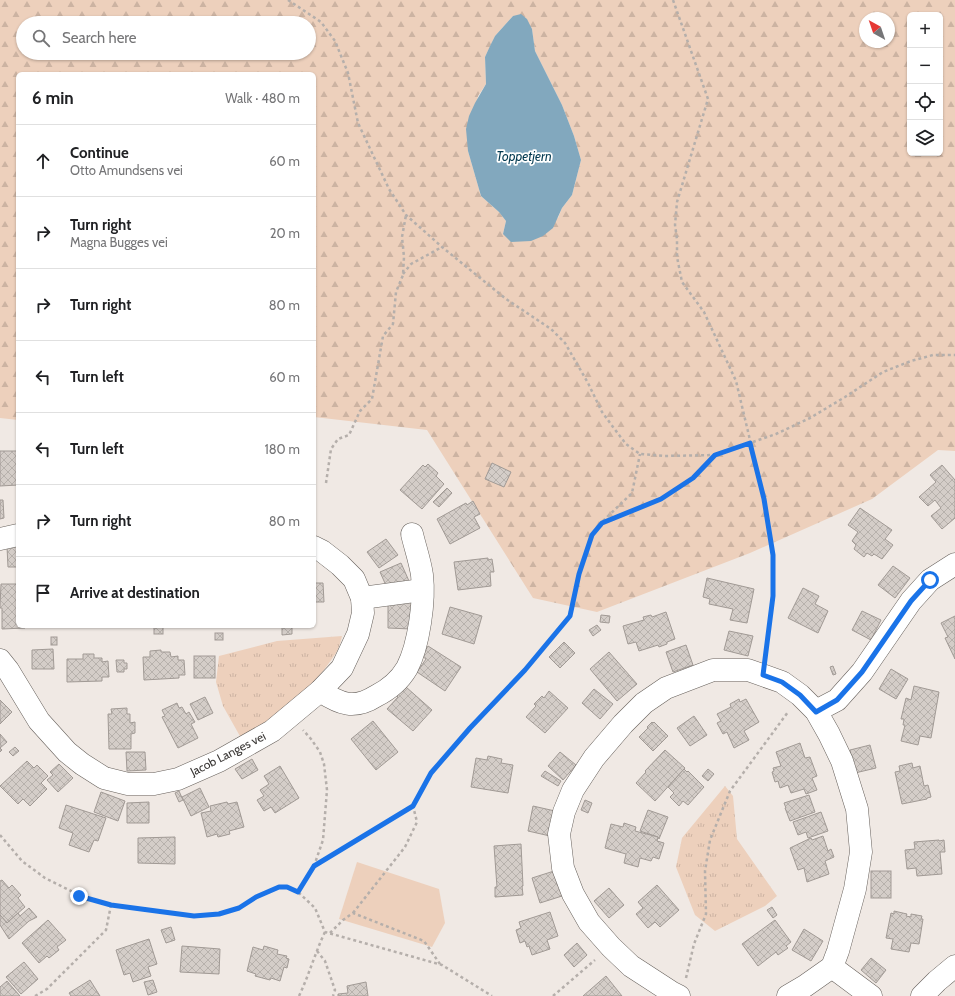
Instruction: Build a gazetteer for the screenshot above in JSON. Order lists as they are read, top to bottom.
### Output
{
  "streets": {
    "street": ["Jacob Langes vei"]
  },
  "water": ["Toppetjern"],
  "north": "top left",
  "page": {
    "map_buttons": ["+", "−"],
    "search": "Search here",
    "heading": ["6 min", "Walk · 480 m"],
    "list": [
      ["Continue", "Otto Amundsens vei", "60 m"],
      ["Turn right", "Magna Bugges vei", "20 m"],
      ["Turn right", "80 m"],
      ["Turn left", "60 m"],
      ["Turn left", "180 m"],
      ["Turn right", "80 m"],
      "Arrive at destination"
    ]
  }
}
